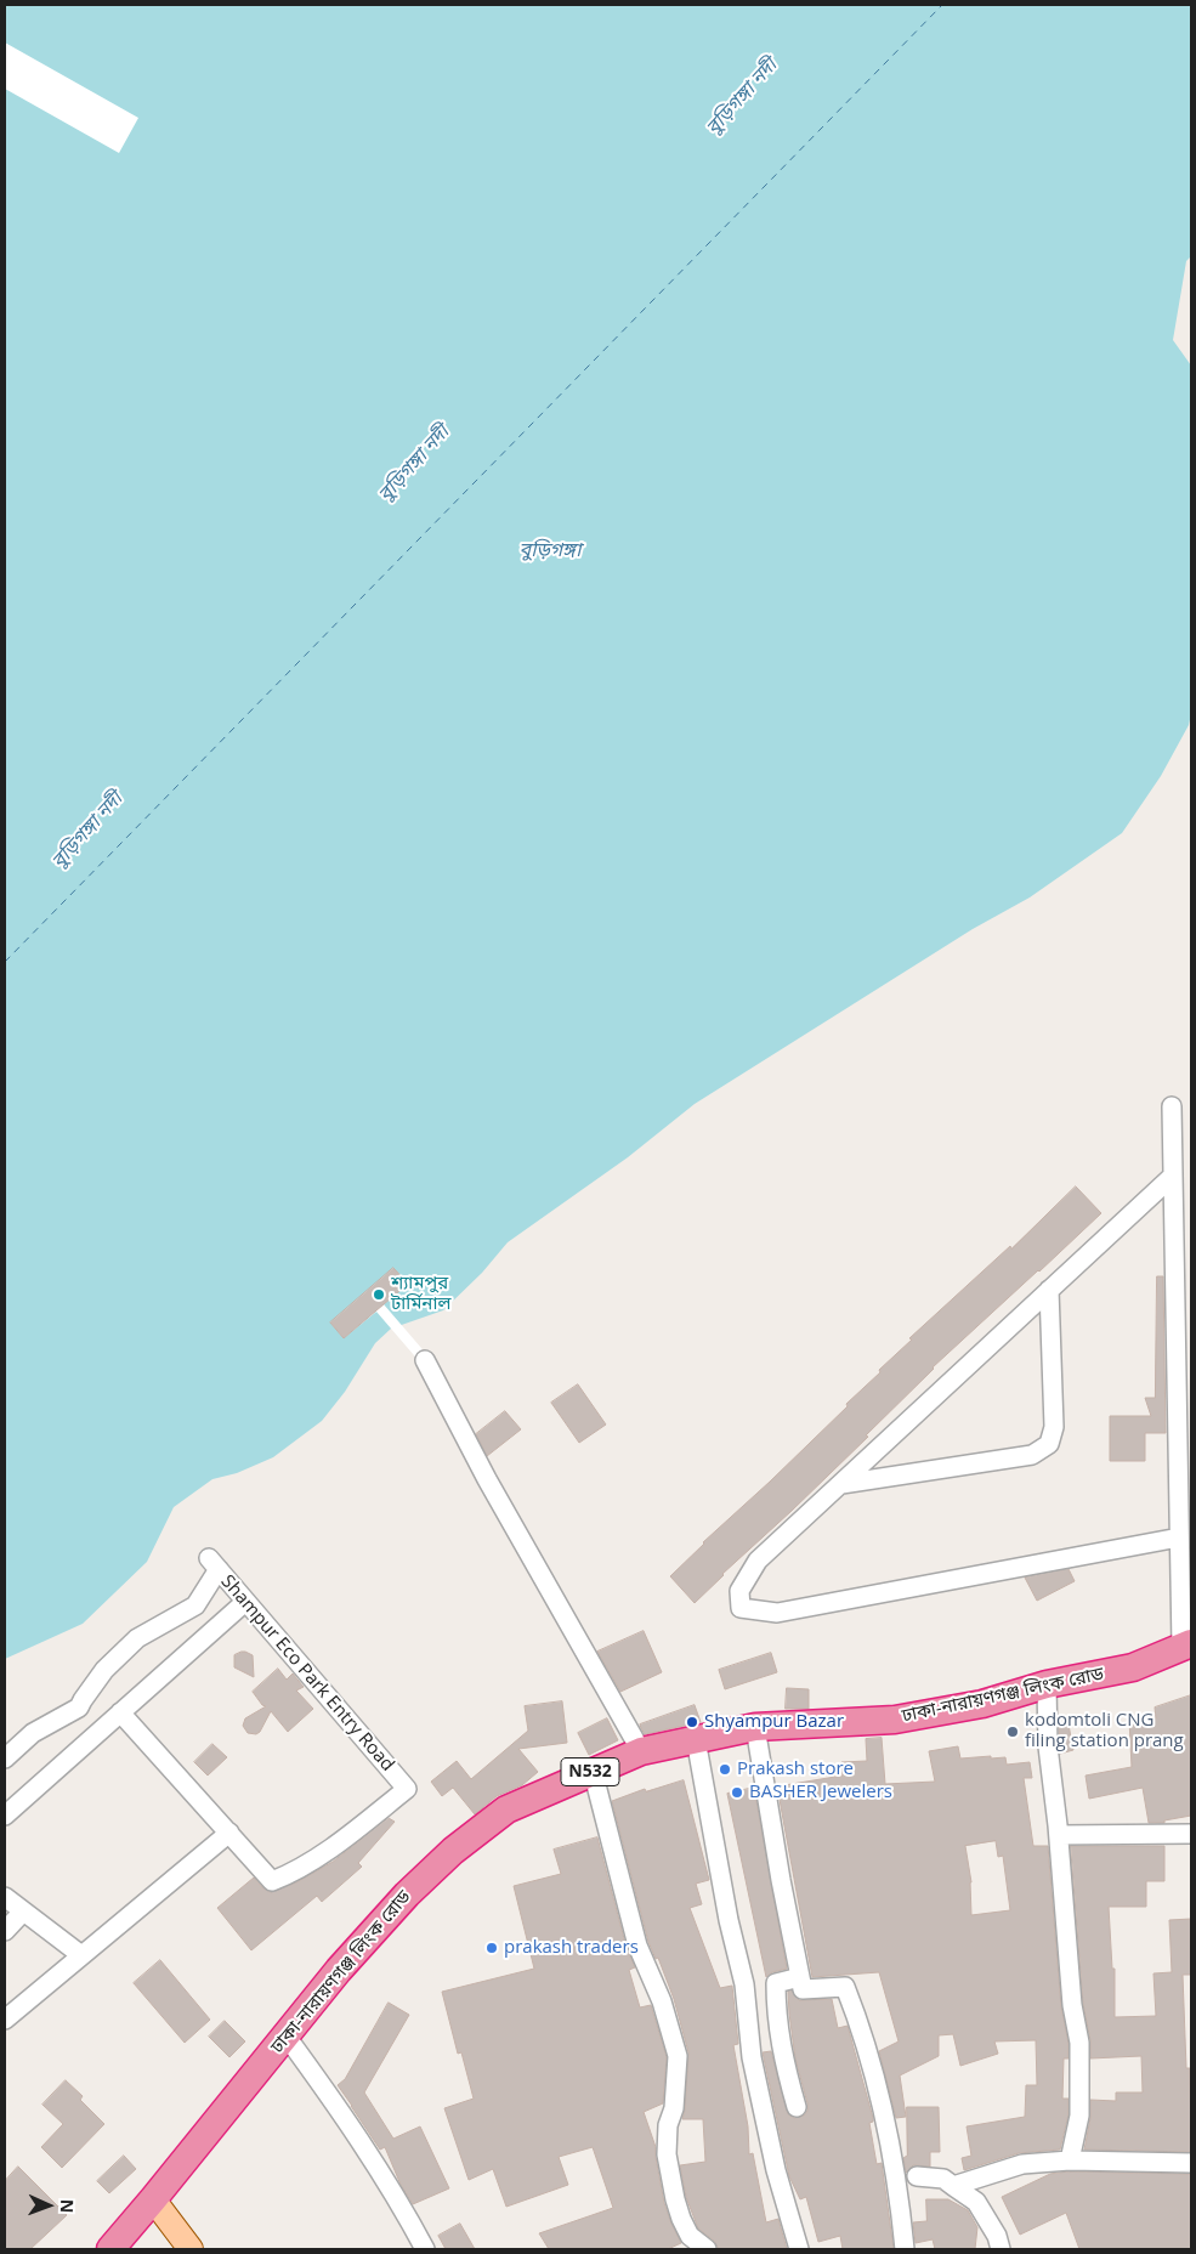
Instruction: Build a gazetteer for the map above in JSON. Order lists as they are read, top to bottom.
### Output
{
  "streets": {
    "highway": ["ঢাকা-নারায়ণগঞ্জ লিংক রোড", "N532"],
    "street": ["Shampur Eco Park Entry Road"]
  },
  "water": ["বুড়িগঙ্গা নদী", "বুড়িগঙ্গা"],
  "places": [
    "শ্যামপুর টার্মিনাল",
    "Shyampur Bazar",
    "kodomtoli CNG filing station prang",
    "Prakash store",
    "BASHER Jewelers",
    "prakash traders"
  ],
  "north": "right"
}
